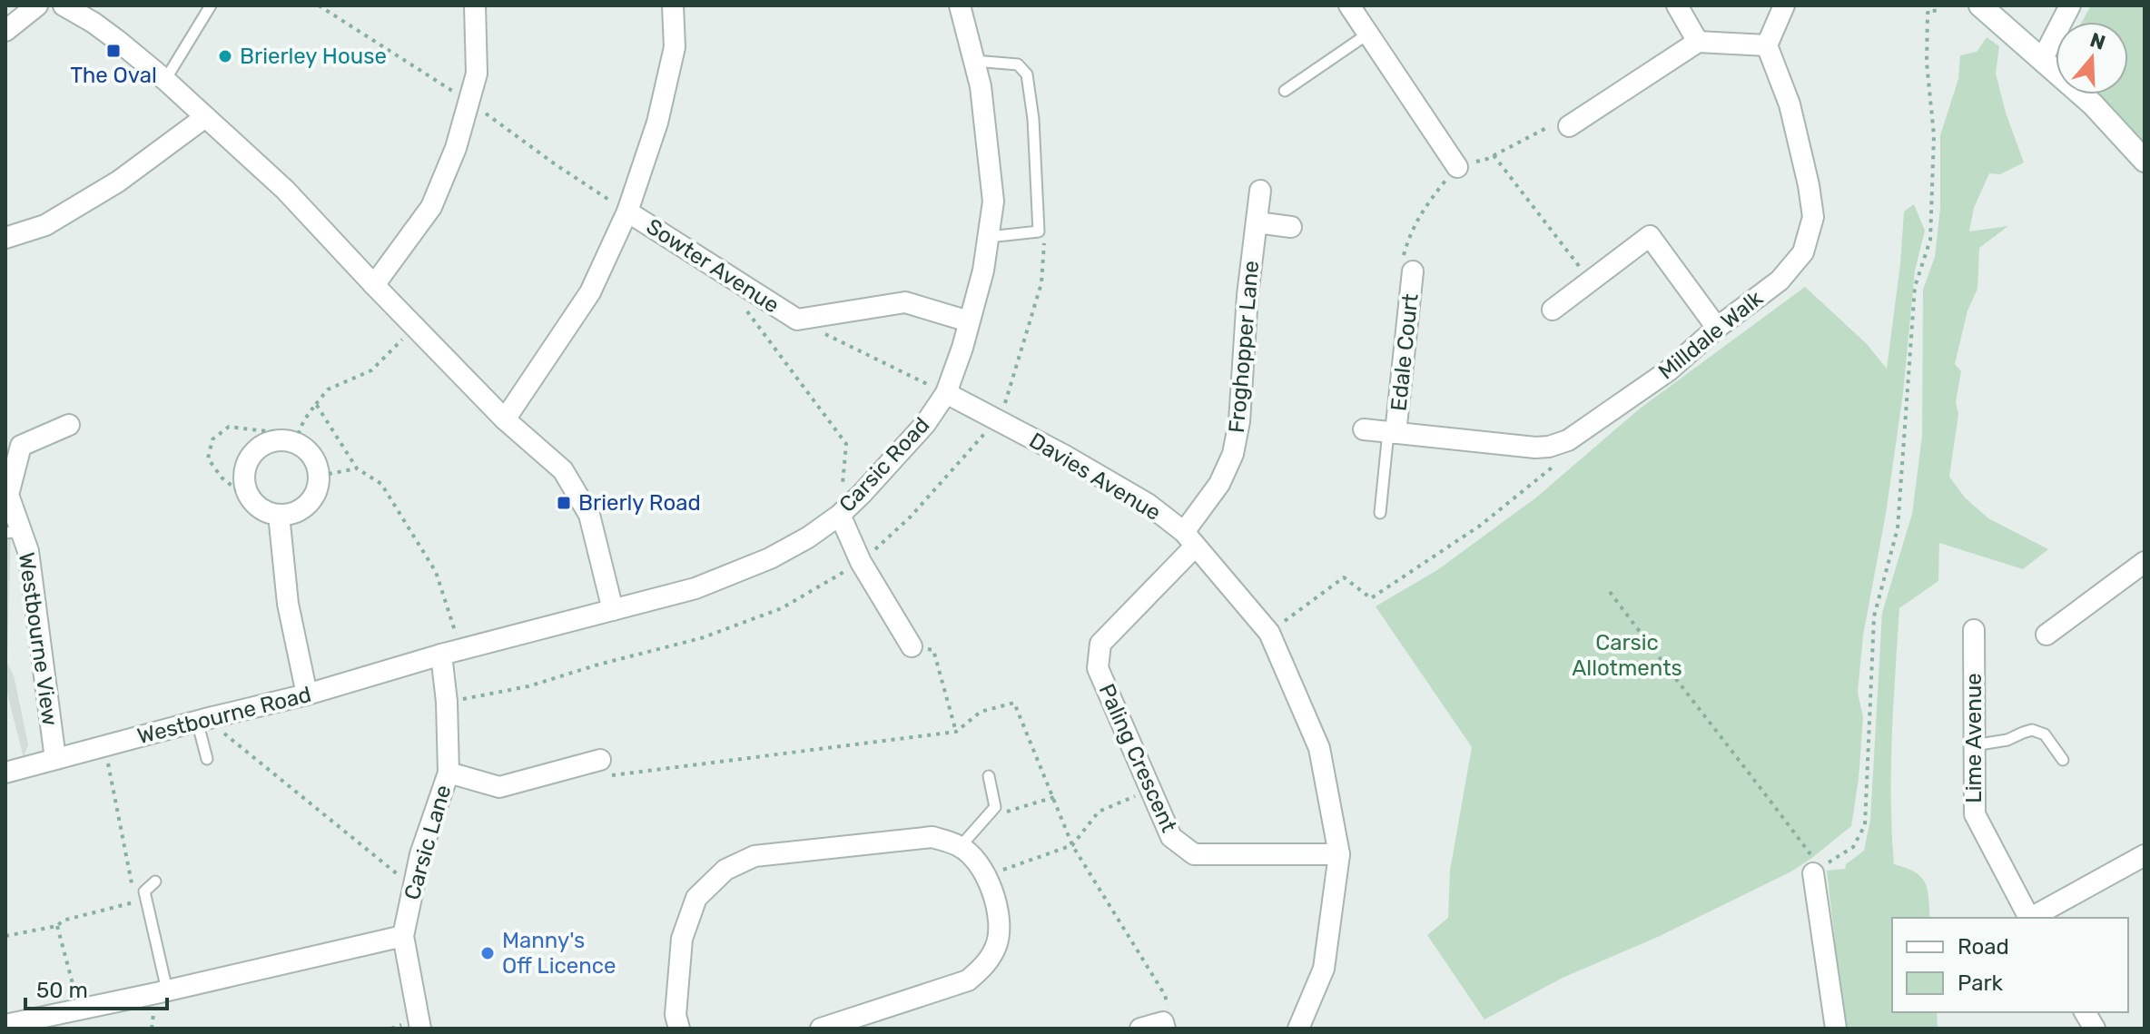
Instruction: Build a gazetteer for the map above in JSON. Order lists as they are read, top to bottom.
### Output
{
  "streets": {
    "street": [
      "Sowter Avenue",
      "Milldale Walk",
      "Froghopper Lane",
      "Edale Court",
      "Carsic Road",
      "Davies Avenue",
      "Westbourne View",
      "Westbourne Road",
      "Lime Avenue",
      "Paling Crescent",
      "Carsic Lane"
    ]
  },
  "crossings": [
    ["Sowter Avenue", "Carsic Road"],
    ["Milldale Walk", "Edale Court"],
    ["Froghopper Lane", "Davies Avenue"],
    ["Froghopper Lane", "Paling Crescent"],
    ["Carsic Road", "Davies Avenue"],
    ["Carsic Road", "Westbourne Road"],
    ["Carsic Road", "Carsic Lane"],
    ["Davies Avenue", "Paling Crescent"],
    ["Westbourne View", "Westbourne Road"],
    ["Westbourne Road", "Carsic Lane"]
  ],
  "parks": ["Carsic Allotments"],
  "places": {
    "transit": ["The Oval", "Brierly Road"],
    "other": ["Brierley House", "Manny's Off Licence"]
  },
  "legend": ["Road", "Park"],
  "scale_bar": "50 m",
  "north": "top"
}
